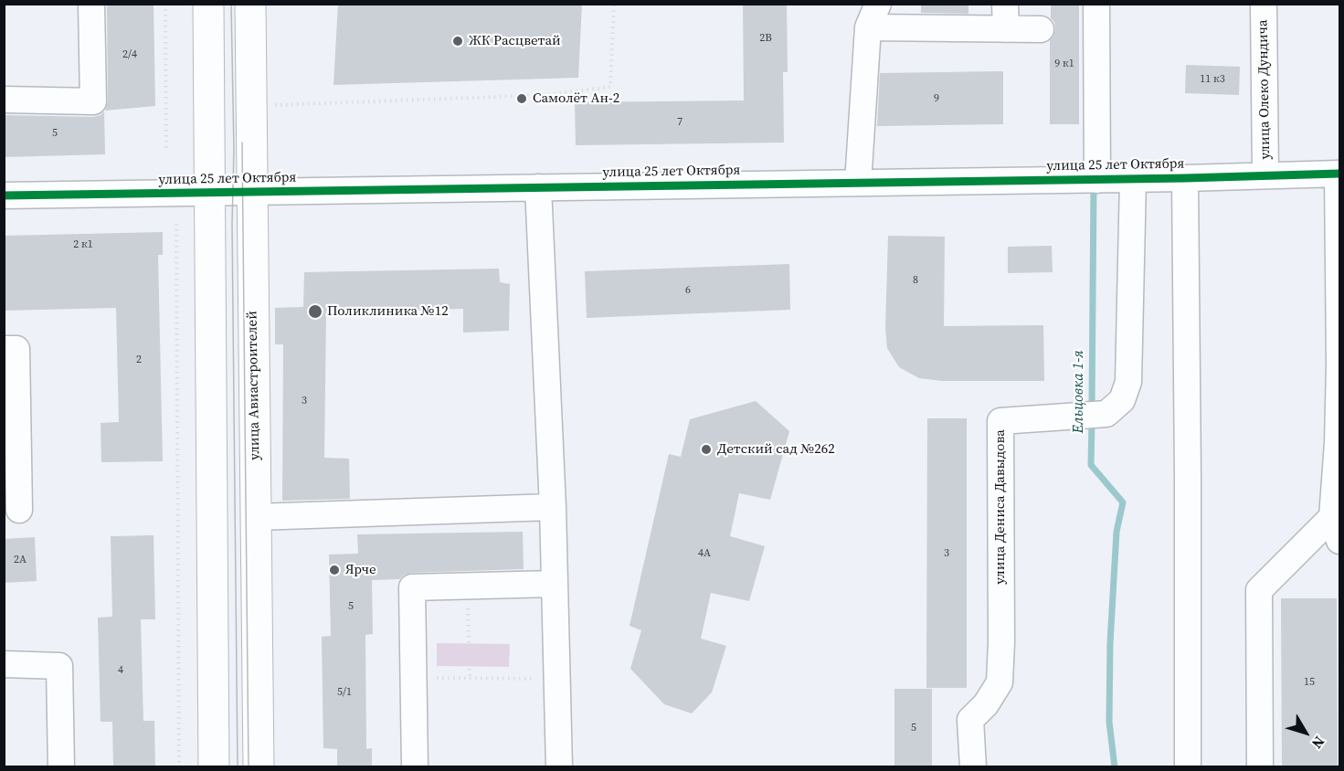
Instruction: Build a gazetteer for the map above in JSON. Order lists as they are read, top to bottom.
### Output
{
  "streets": {
    "main road": ["улица Авиастроителей"],
    "street": ["улица Олеко Дундича", "улица 25 лет Октября", "улица Дениса Давыдова"]
  },
  "crossings": [
    ["улица Олеко Дундича", "улица 25 лет Октября"],
    ["улица 25 лет Октября", "улица Авиастроителей"],
    ["улица 25 лет Октября", "улица Дениса Давыдова"]
  ],
  "water": ["Ельцовка 1-я"],
  "places": [
    "ЖК Расцветай",
    "Самолёт Ан-2",
    "Поликлиника №12",
    "Детский сад №262",
    "Ярче"
  ],
  "house_numbers": [
    "2В",
    "2/4",
    "9 к1",
    "11 к3",
    "9",
    "7",
    "5",
    "2 к1",
    "8",
    "6",
    "2",
    "3",
    "4А",
    "3",
    "2А",
    "5",
    "4",
    "15",
    "5/1",
    "5"
  ],
  "north": "bottom right"
}
